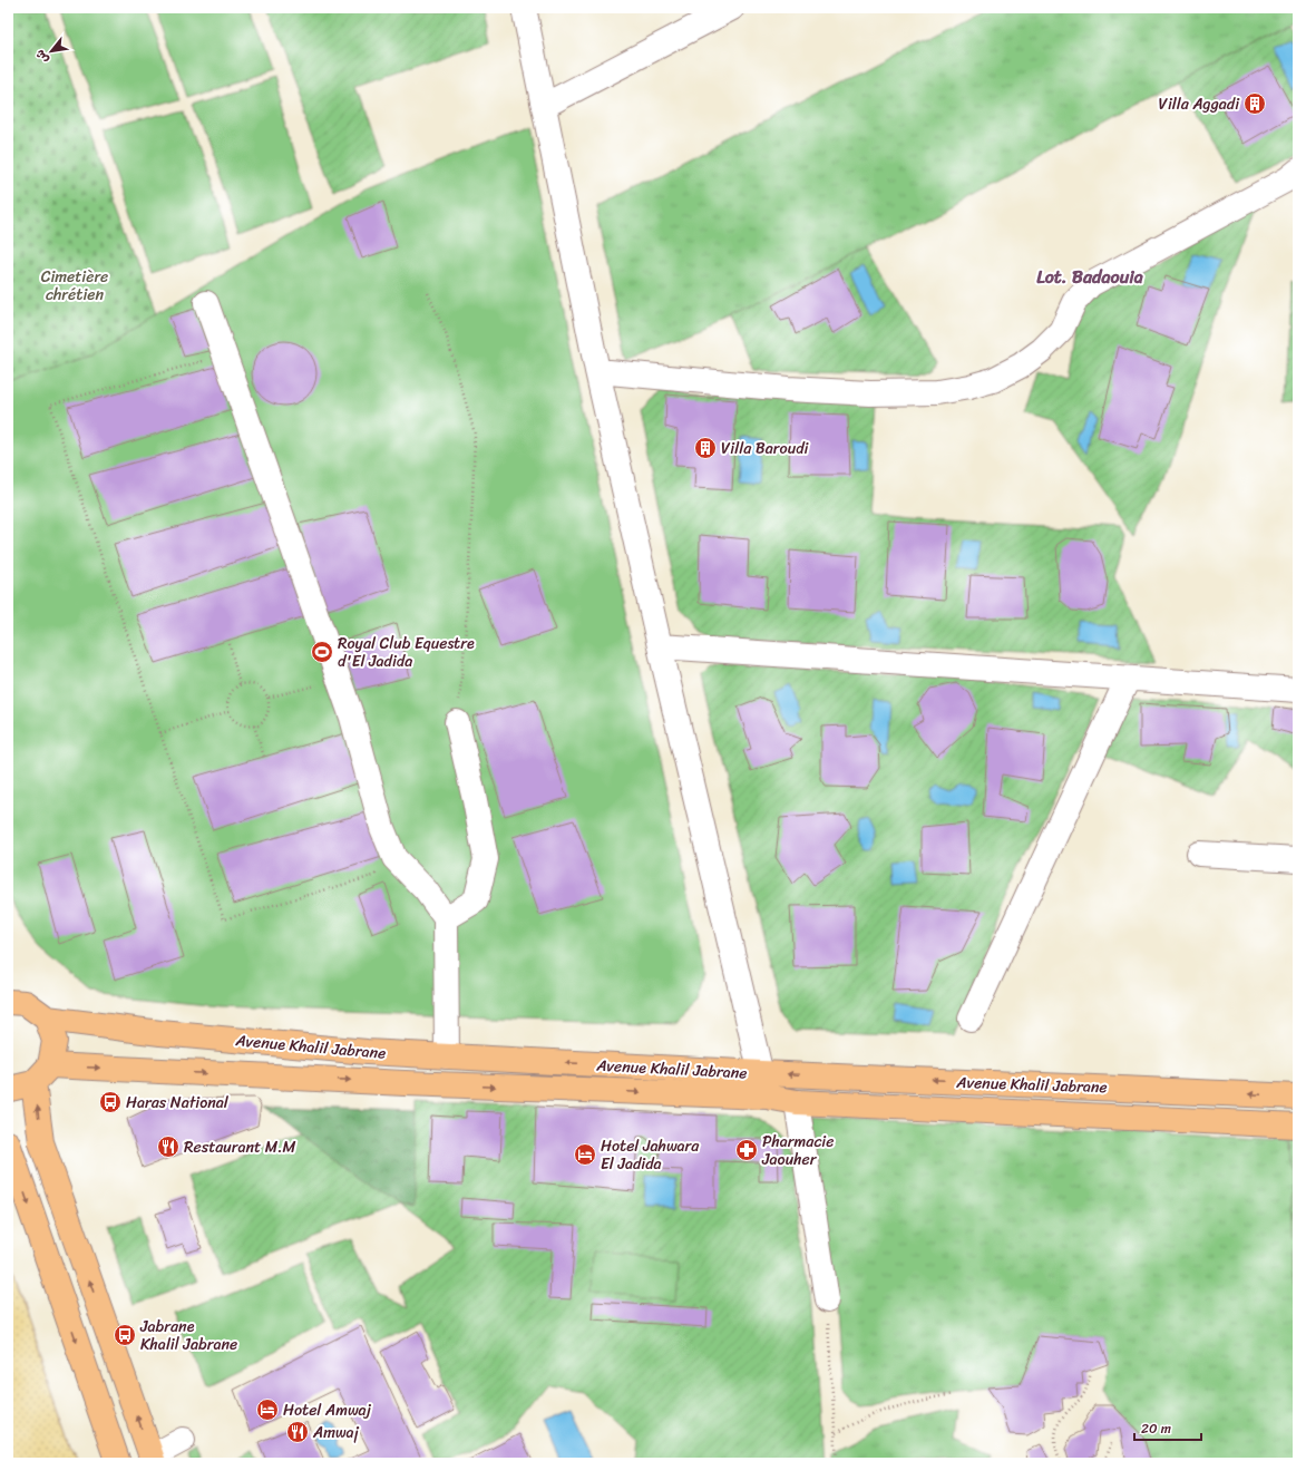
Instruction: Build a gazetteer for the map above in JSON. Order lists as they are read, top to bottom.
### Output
{
  "streets": {
    "main road": ["Avenue Khalil Jabrane"]
  },
  "districts": ["Lot. Badaouia"],
  "parks": ["Cimetière chrétien"],
  "places": {
    "building": ["Villa Aggadi", "Villa Baroudi"],
    "sports": ["Royal Club Equestre d'El Jadida"],
    "bus stop": ["Haras National", "Jabrane Khalil Jabrane"],
    "restaurant": ["Restaurant M.M", "Amwaj"],
    "pharmacy": ["Pharmacie Jaouher"],
    "hotel": ["Hotel Jahwara El Jadida", "Hotel Amwaj"]
  },
  "scale_bar": "20 m",
  "north": "bottom left"
}
